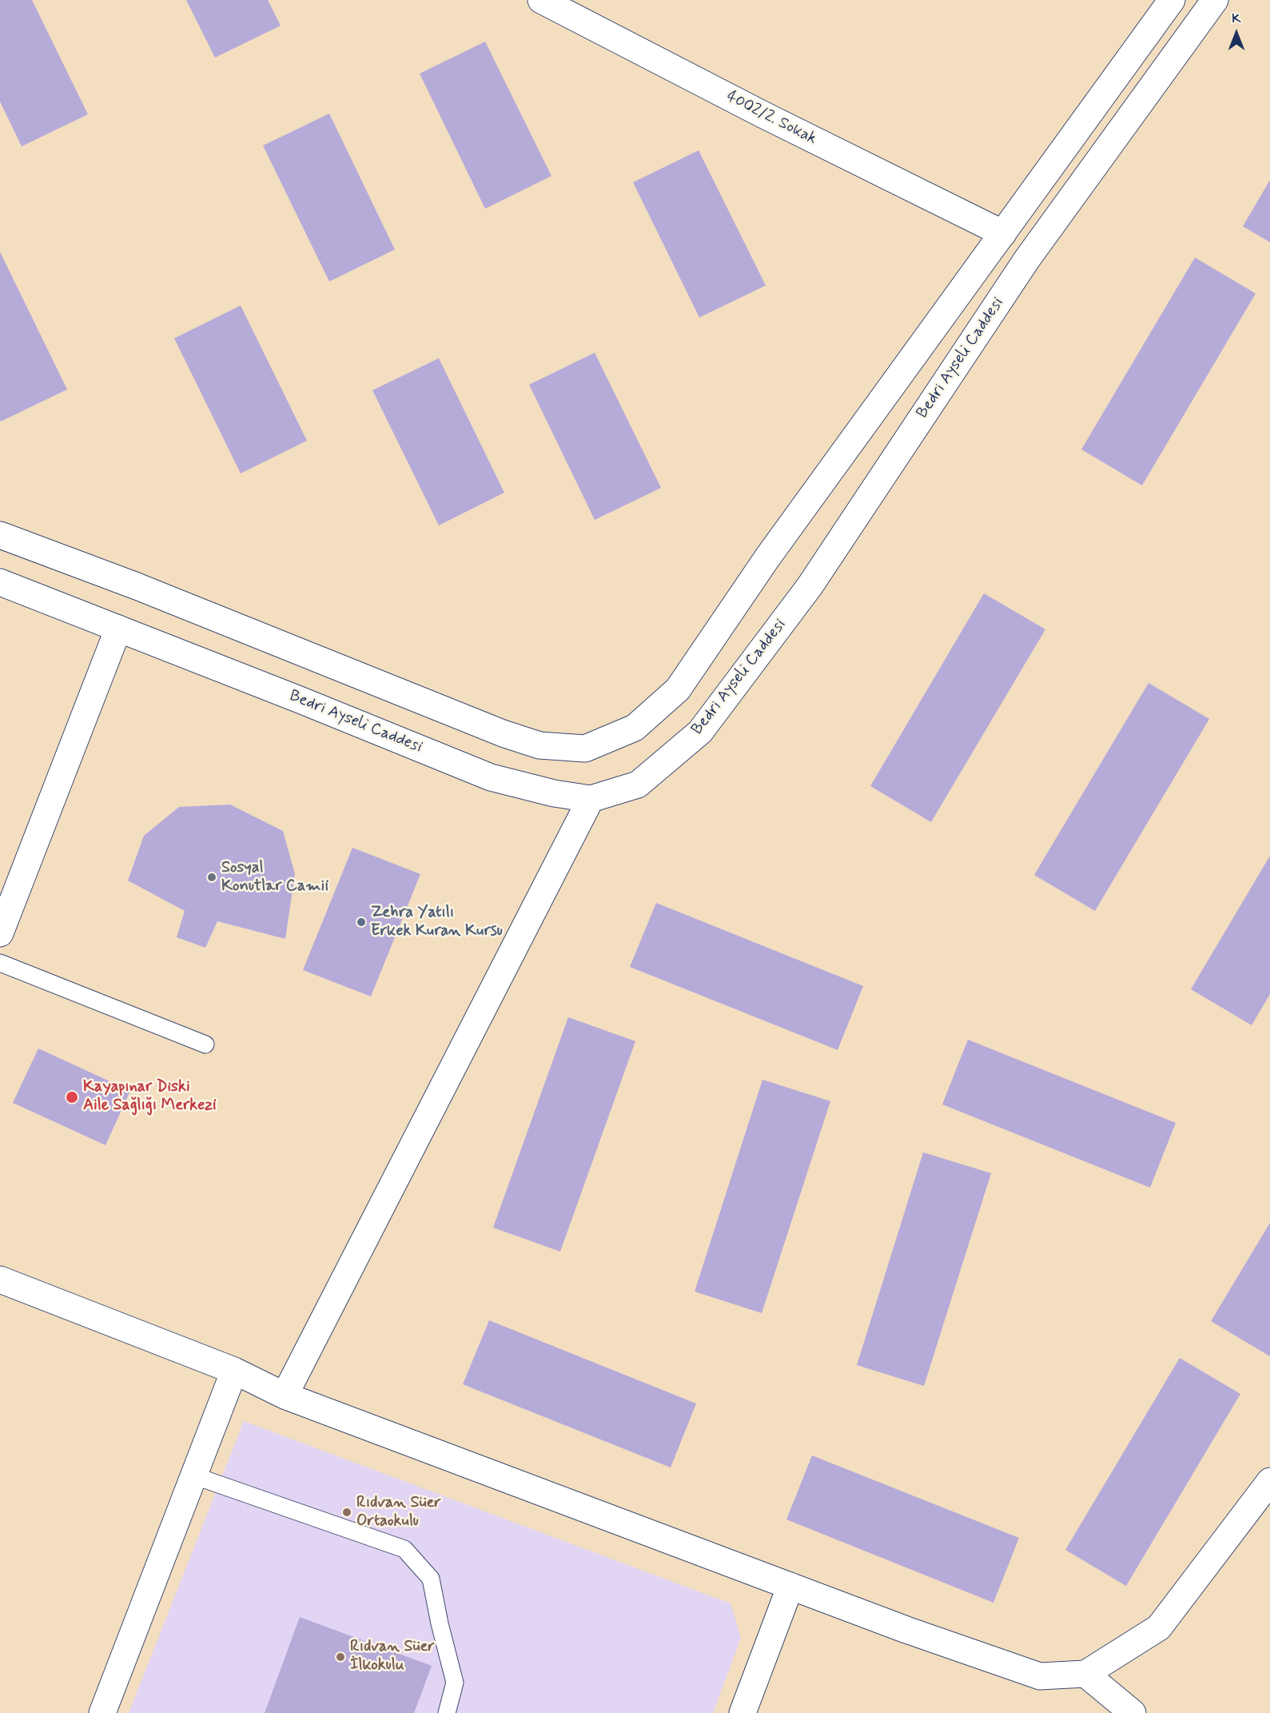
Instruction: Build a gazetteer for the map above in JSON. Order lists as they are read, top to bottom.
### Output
{
  "streets": {
    "street": ["4002/2. Sokak", "Bedri Ayseli Caddesi"]
  },
  "places": [
    "Sosyal Konutlar Camii",
    "Zehra Yatılı Erkek Kuran Kursu",
    "Kayapınar Diski Aile Sağlığı Merkezi",
    "Rıdvan Süer Ortaokulu",
    "Rıdvan Süer İlkokulu"
  ],
  "north": "top"
}
